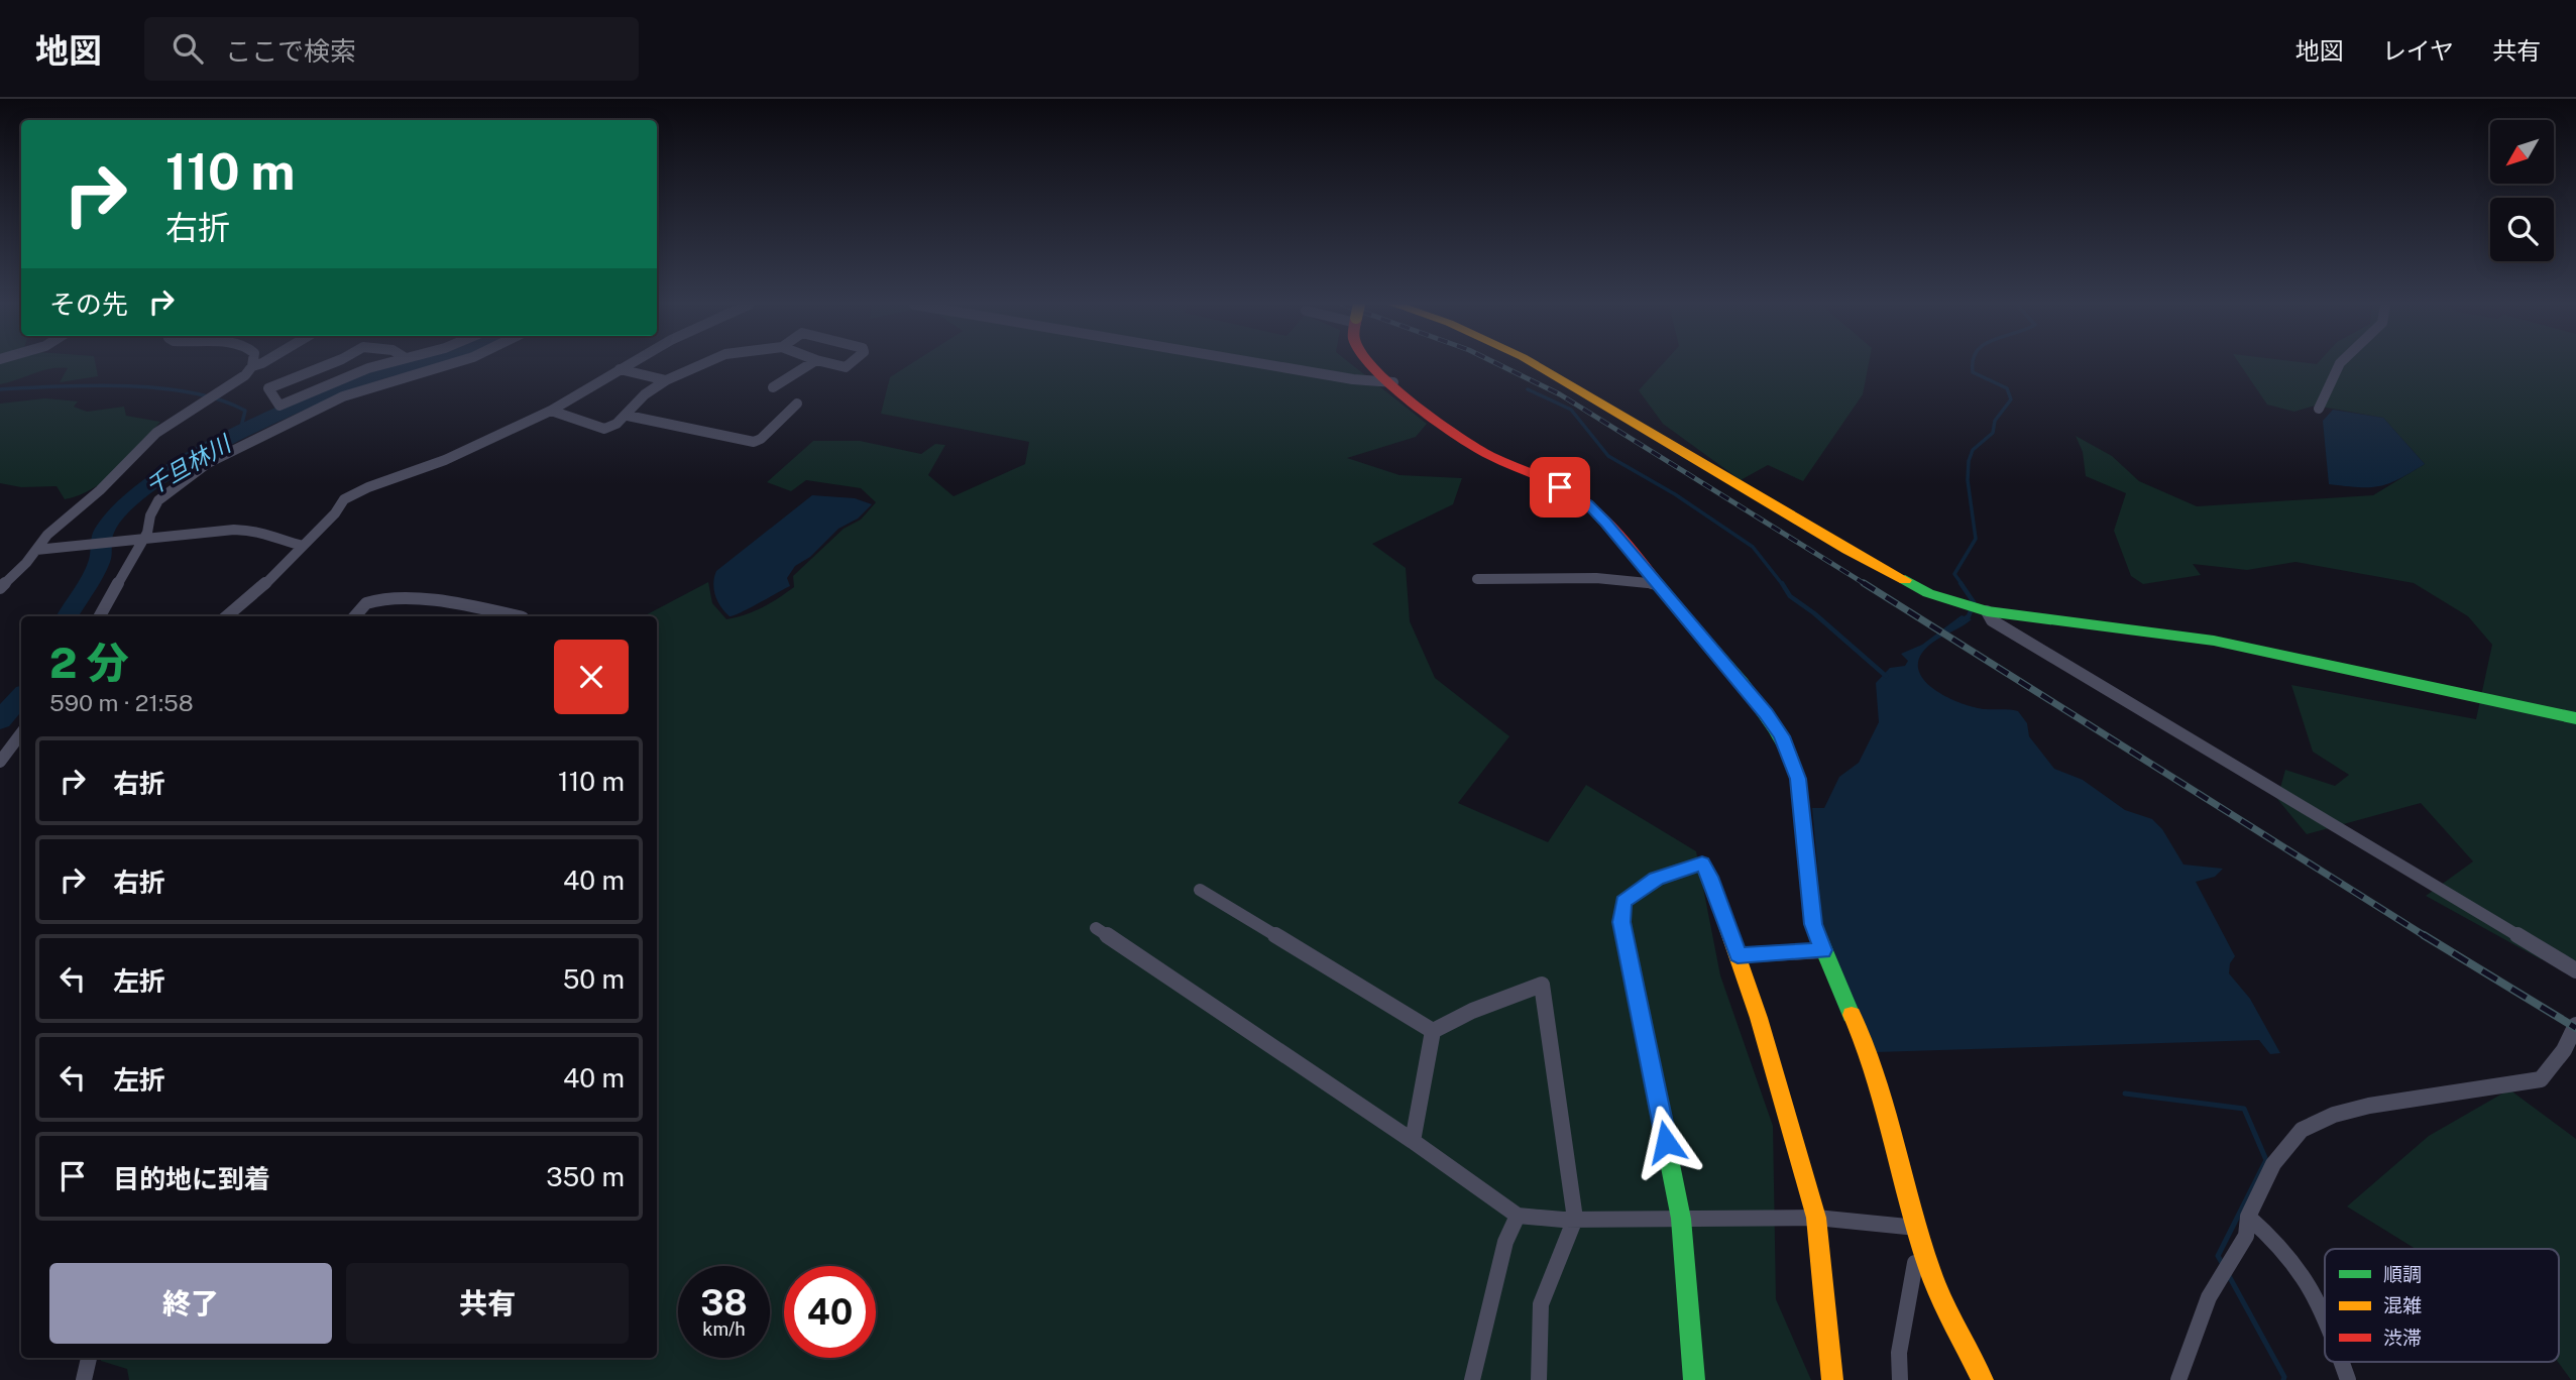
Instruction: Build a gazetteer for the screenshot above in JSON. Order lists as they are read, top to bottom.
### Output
{
  "water": ["千旦林川"],
  "legend": ["順調", "混雑", "渋滞"],
  "north": "bottom left",
  "page": {
    "header": "地図",
    "search": "ここで検索",
    "nav": ["地図", "レイヤ", "共有"],
    "turn": ["110 m", "右折"],
    "then": "その先",
    "heading": ["2 分", "590 m · 21:58"],
    "list": [
      {
        "name": "右折",
        "value": "110 m"
      },
      {
        "name": "右折",
        "value": "40 m"
      },
      {
        "name": "左折",
        "value": "50 m"
      },
      {
        "name": "左折",
        "value": "40 m"
      },
      {
        "name": "目的地に到着",
        "value": "350 m"
      }
    ],
    "buttons": ["終了", "共有"],
    "speed": "38 km/h",
    "limit": "40"
  }
}
